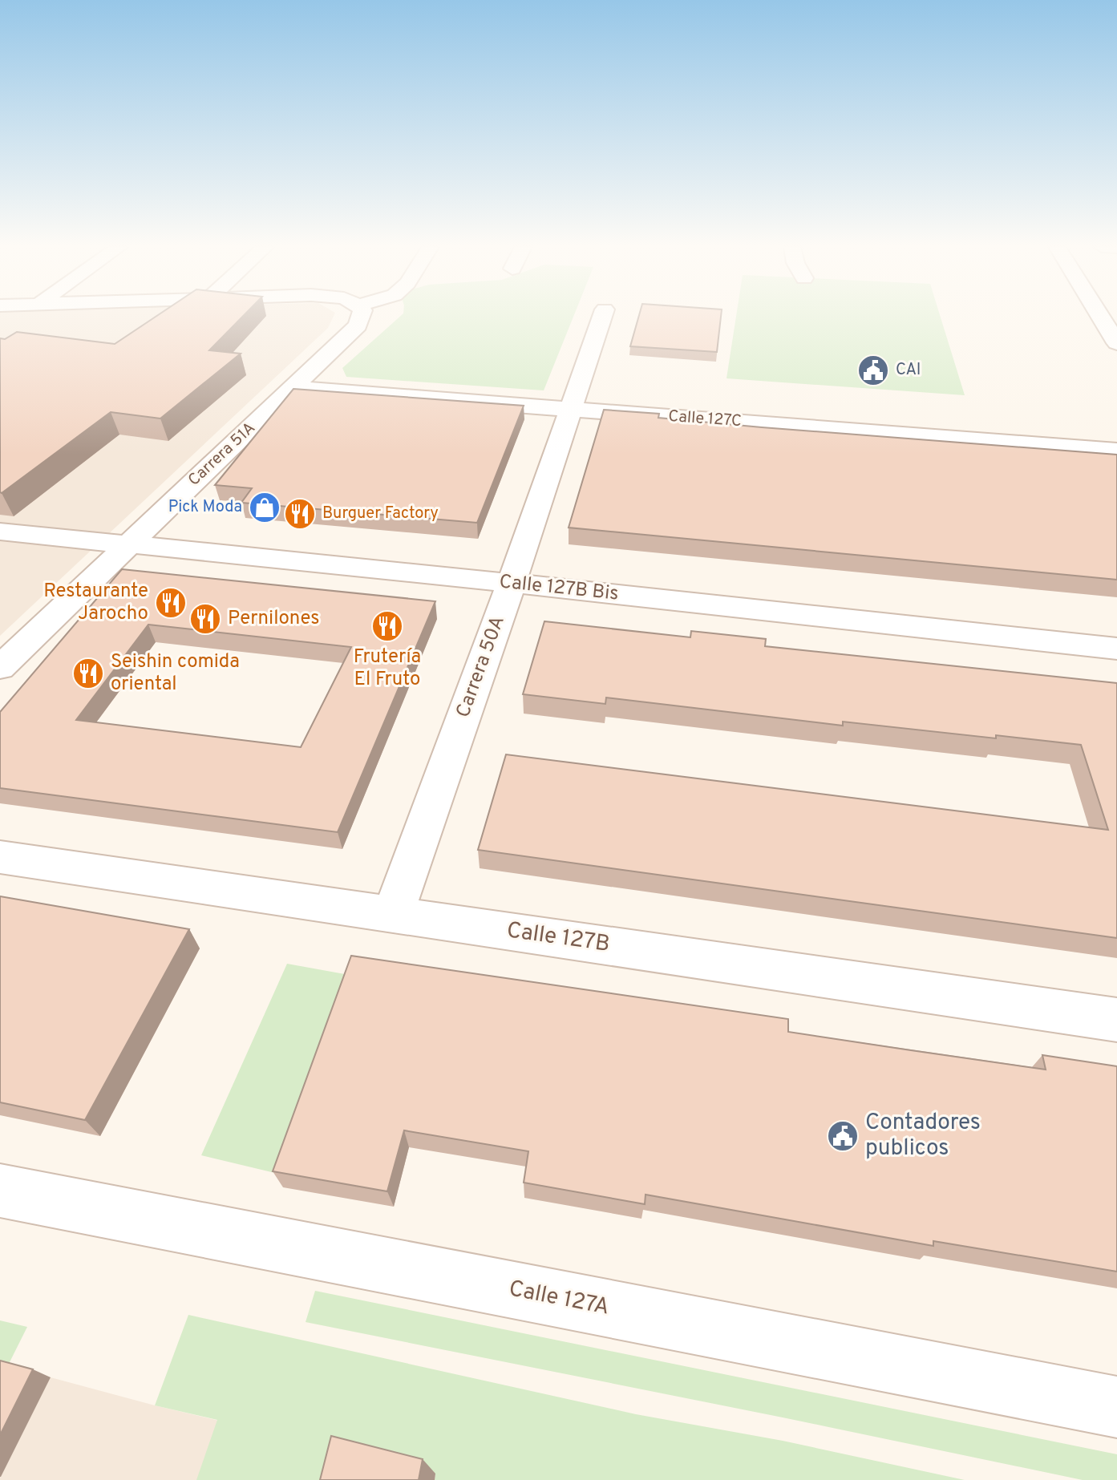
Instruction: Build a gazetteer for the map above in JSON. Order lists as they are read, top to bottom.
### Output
{
  "streets": {
    "street": [
      "Calle 127C",
      "Carrera 51A",
      "Calle 127B Bis",
      "Carrera 50A",
      "Calle 127B",
      "Calle 127A"
    ]
  },
  "crossings": [
    ["Calle 127C", "Carrera 51A"],
    ["Calle 127C", "Carrera 50A"],
    ["Carrera 51A", "Calle 127B Bis"],
    ["Calle 127B Bis", "Carrera 50A"],
    ["Carrera 50A", "Calle 127B"]
  ],
  "places": {
    "public building": ["CAI", "Contadores publicos"],
    "shop": ["Pick Moda"],
    "restaurant": [
      "Burguer Factory",
      "Restaurante Jarocho",
      "Pernilones",
      "Frutería El Fruto",
      "Seishin comida oriental"
    ]
  }
}
